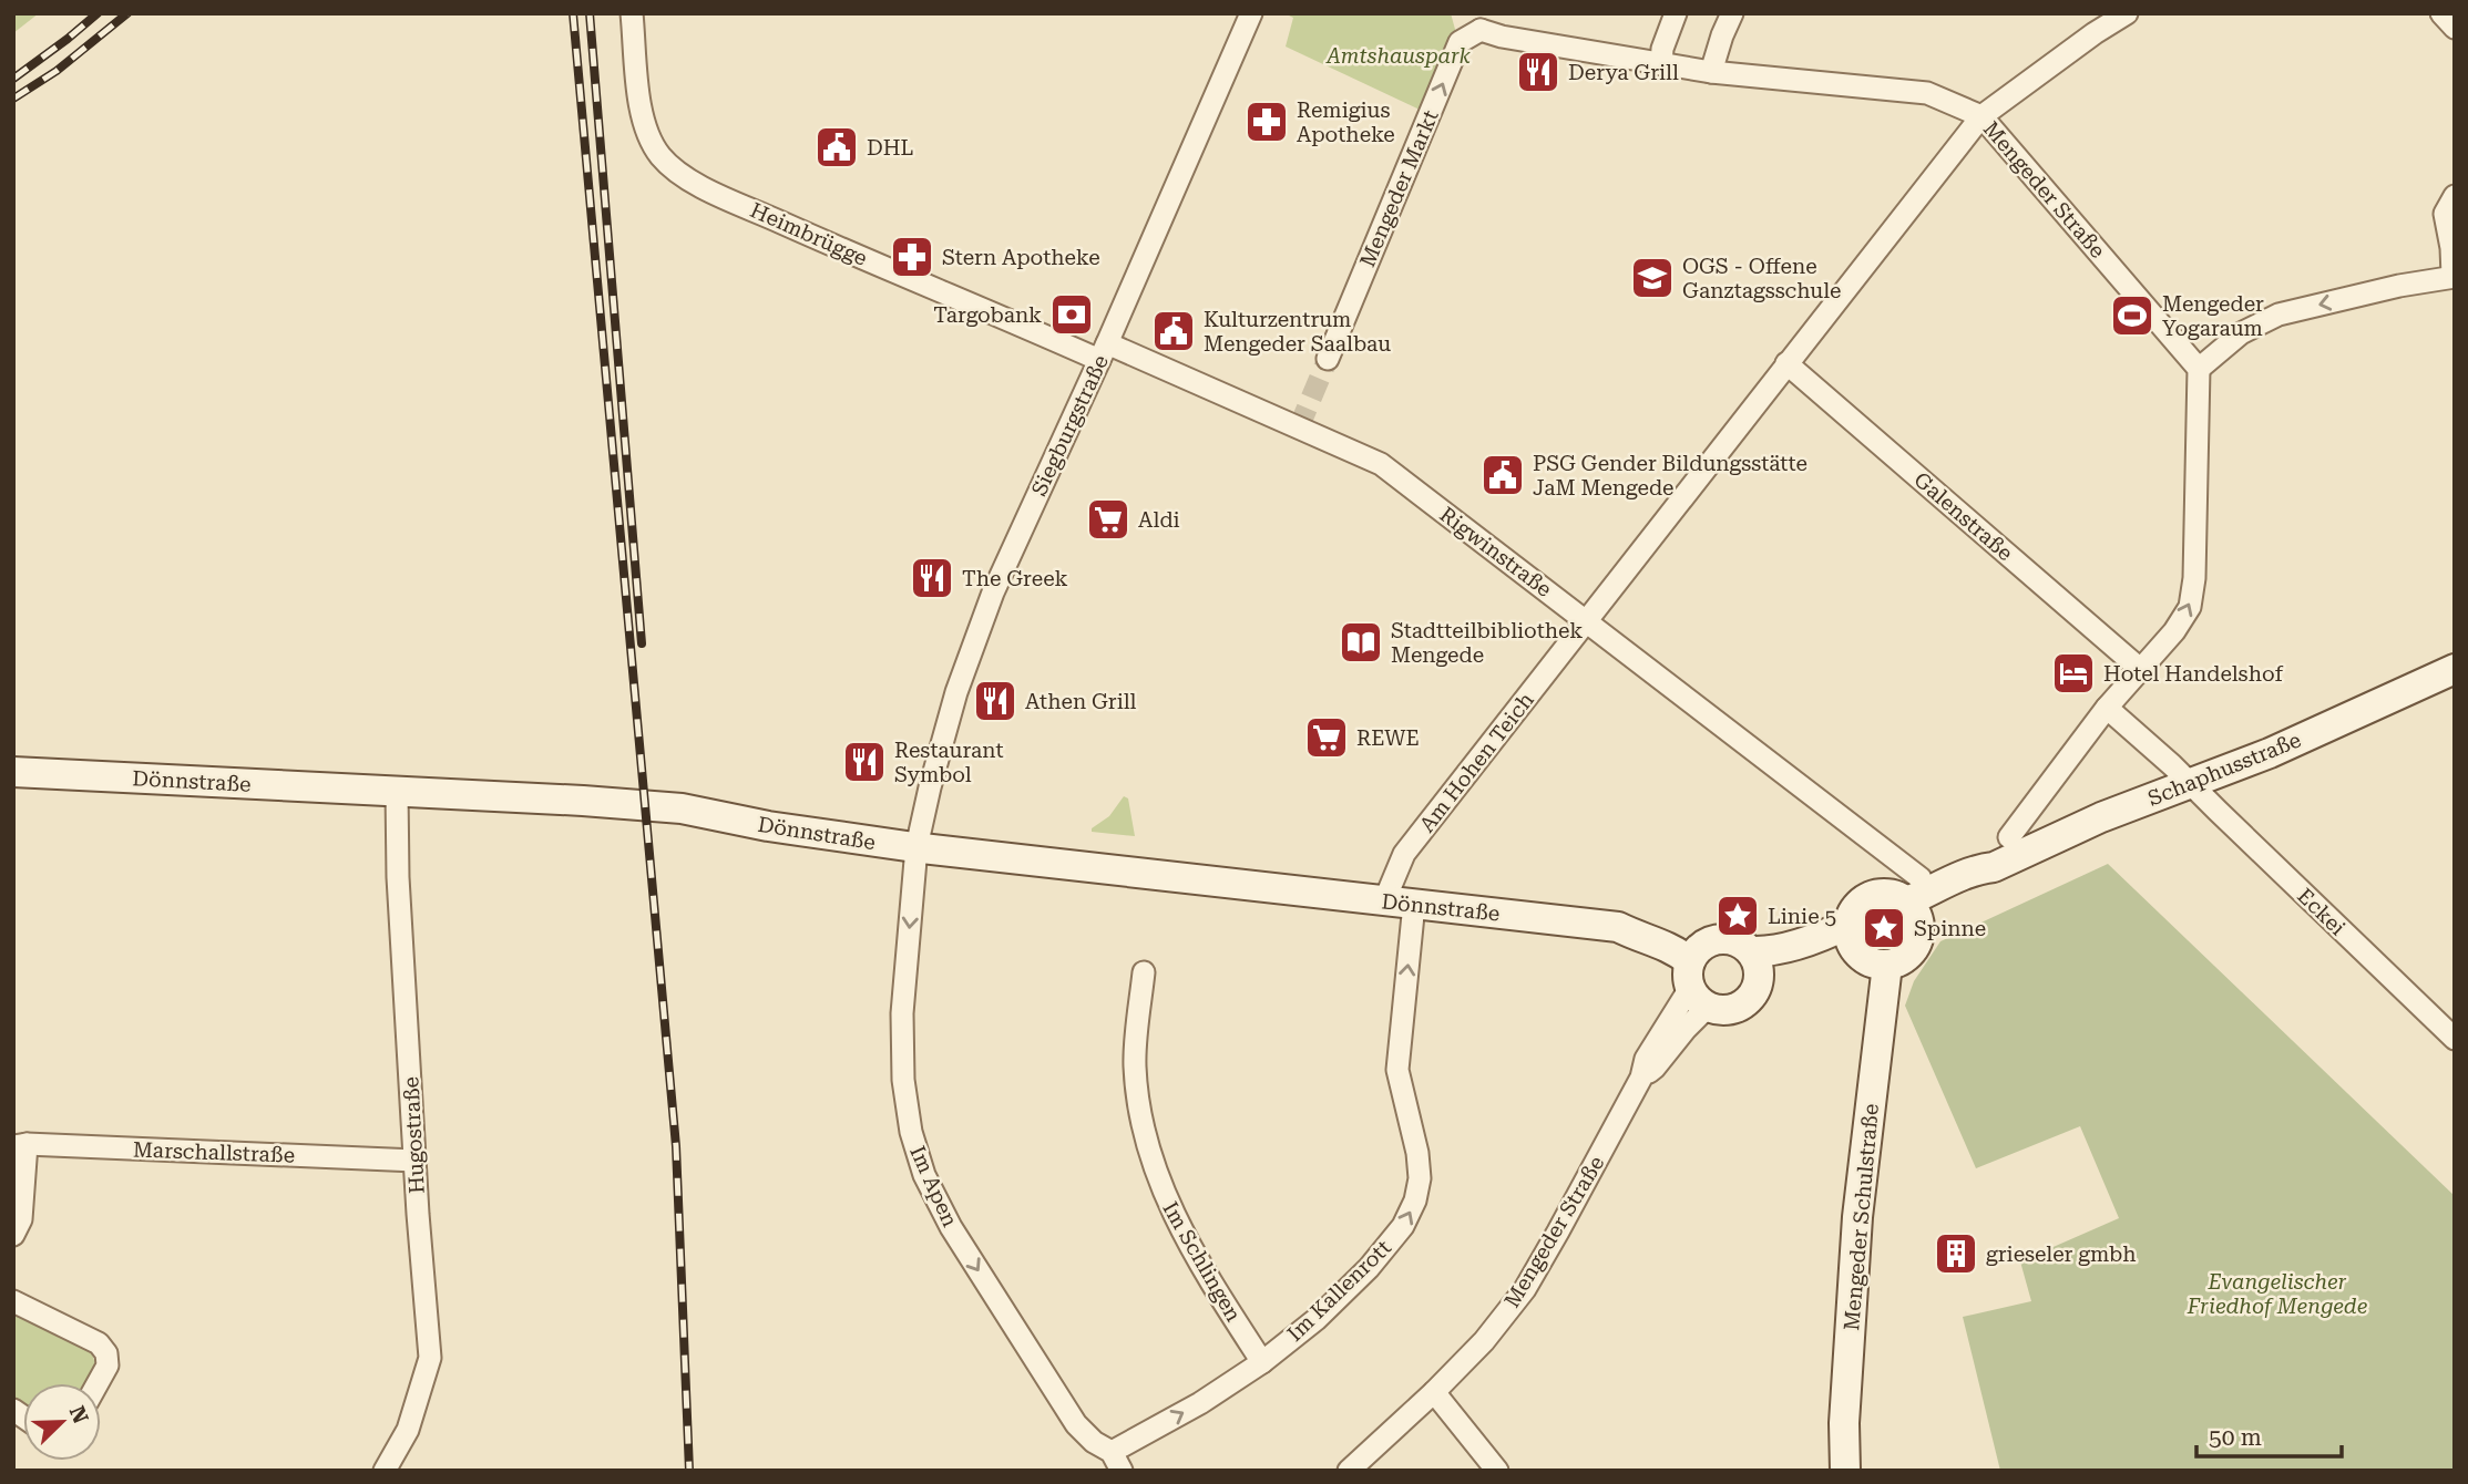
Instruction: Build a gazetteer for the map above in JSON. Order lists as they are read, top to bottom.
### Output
{
  "streets": {
    "street": [
      "Mengeder Markt",
      "Mengeder Straße",
      "Heimbrügge",
      "Siegburgstraße",
      "Galenstraße",
      "Rigwinstraße",
      "Am Hohen Teich",
      "Schaphusstraße",
      "Dönnstraße",
      "Eckei",
      "Hugostraße",
      "Marschallstraße",
      "Im Apen",
      "Mengeder Schulstraße",
      "Im Schlingen",
      "Im Kallenrott"
    ]
  },
  "crossings": [
    ["Mengeder Markt", "Mengeder Straße"],
    ["Mengeder Straße", "Am Hohen Teich"],
    ["Mengeder Straße", "Dönnstraße"],
    ["Heimbrügge", "Siegburgstraße"],
    ["Heimbrügge", "Rigwinstraße"],
    ["Siegburgstraße", "Rigwinstraße"],
    ["Siegburgstraße", "Dönnstraße"],
    ["Siegburgstraße", "Im Apen"],
    ["Galenstraße", "Am Hohen Teich"],
    ["Rigwinstraße", "Am Hohen Teich"],
    ["Rigwinstraße", "Schaphusstraße"],
    ["Rigwinstraße", "Mengeder Schulstraße"],
    ["Am Hohen Teich", "Dönnstraße"],
    ["Schaphusstraße", "Eckei"],
    ["Schaphusstraße", "Mengeder Schulstraße"],
    ["Dönnstraße", "Hugostraße"],
    ["Dönnstraße", "Im Apen"],
    ["Dönnstraße", "Im Kallenrott"],
    ["Hugostraße", "Marschallstraße"],
    ["Im Apen", "Im Kallenrott"],
    ["Im Schlingen", "Im Kallenrott"]
  ],
  "one_way": ["Mengeder Markt", "Im Apen", "Im Kallenrott"],
  "parks": ["Amtshauspark", "Evangelischer Friedhof Mengede"],
  "places": {
    "restaurant": [
      "Derya Grill",
      "The Greek",
      "Athen Grill",
      "Restaurant Symbol"
    ],
    "pharmacy": ["Remigius Apotheke", "Stern Apotheke"],
    "public building": ["DHL", "Kulturzentrum Mengeder Saalbau", "PSG Gender Bildungsstätte JaM Mengede"],
    "school or university": ["OGS - Offene Ganztagsschule"],
    "bank": ["Targobank"],
    "sports": ["Mengeder Yogaraum"],
    "supermarket": ["Aldi", "REWE"],
    "library": ["Stadtteilbibliothek Mengede"],
    "hotel": ["Hotel Handelshof"],
    "place": ["Linie 5", "Spinne"],
    "building": ["grieseler gmbh"]
  },
  "scale_bar": "50 m",
  "north": "top right"
}
